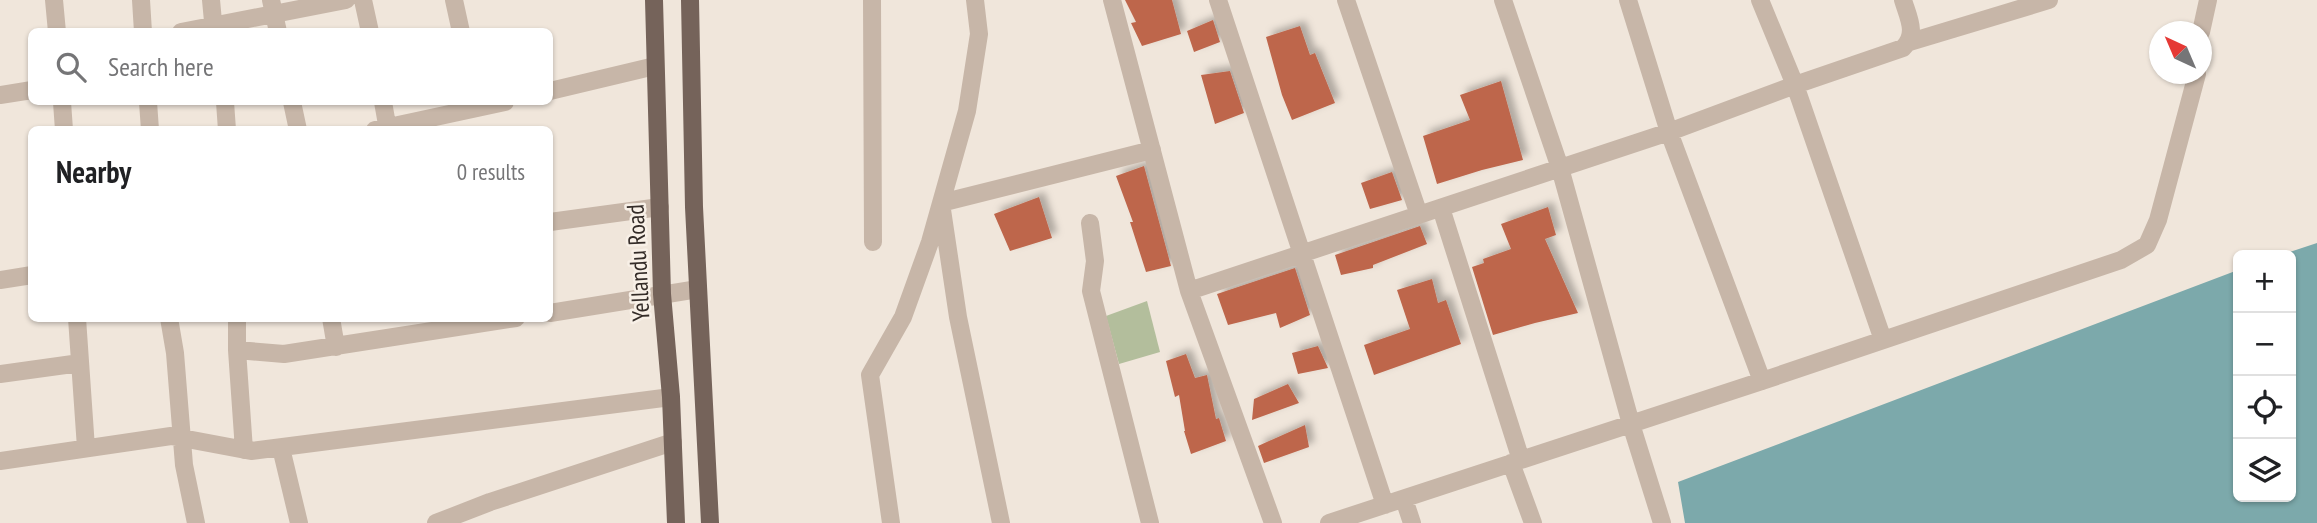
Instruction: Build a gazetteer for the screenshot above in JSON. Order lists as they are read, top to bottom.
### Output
{
  "streets": {
    "main road": ["Yellandu Road"]
  },
  "north": "top left",
  "page": {
    "search": "Search here",
    "heading": ["Nearby", "0 results"],
    "map_buttons": ["+", "−"]
  }
}
